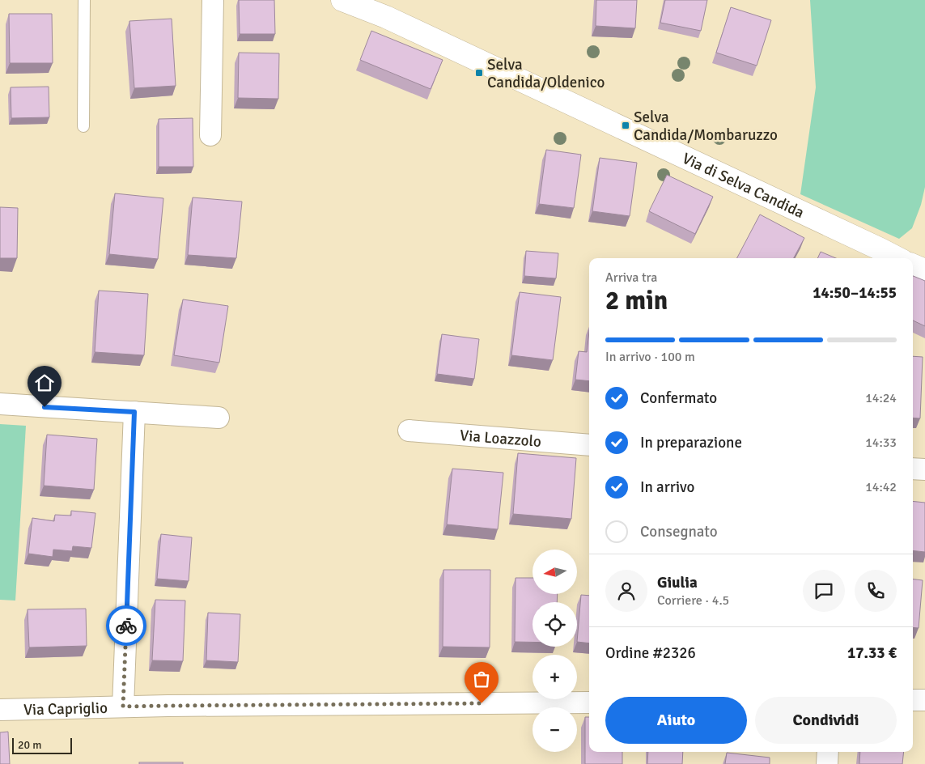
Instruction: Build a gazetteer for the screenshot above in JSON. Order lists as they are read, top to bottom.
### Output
{
  "streets": {
    "street": ["Via di Selva Candida", "Via Loazzolo", "Via Capriglio"]
  },
  "places": {
    "transit": ["Selva Candida/Oldenico", "Selva Candida/Mombaruzzo"]
  },
  "scale_bar": "20 m",
  "north": "left",
  "page": {
    "heading": ["2 min", "Arriva tra", "14:50–14:55"],
    "panel": [
      "Giulia",
      "Corriere · 4.5",
      "Ordine #2326",
      "17.33 €"
    ],
    "bar": "In arrivo · 100 m",
    "list": [
      ["Confermato", "14:24"],
      ["In preparazione", "14:33"],
      ["In arrivo", "14:42"],
      "Consegnato"
    ],
    "map_buttons": ["+", "−"],
    "buttons": ["Aiuto", "Condividi"],
    "scale": "20 m"
  }
}
